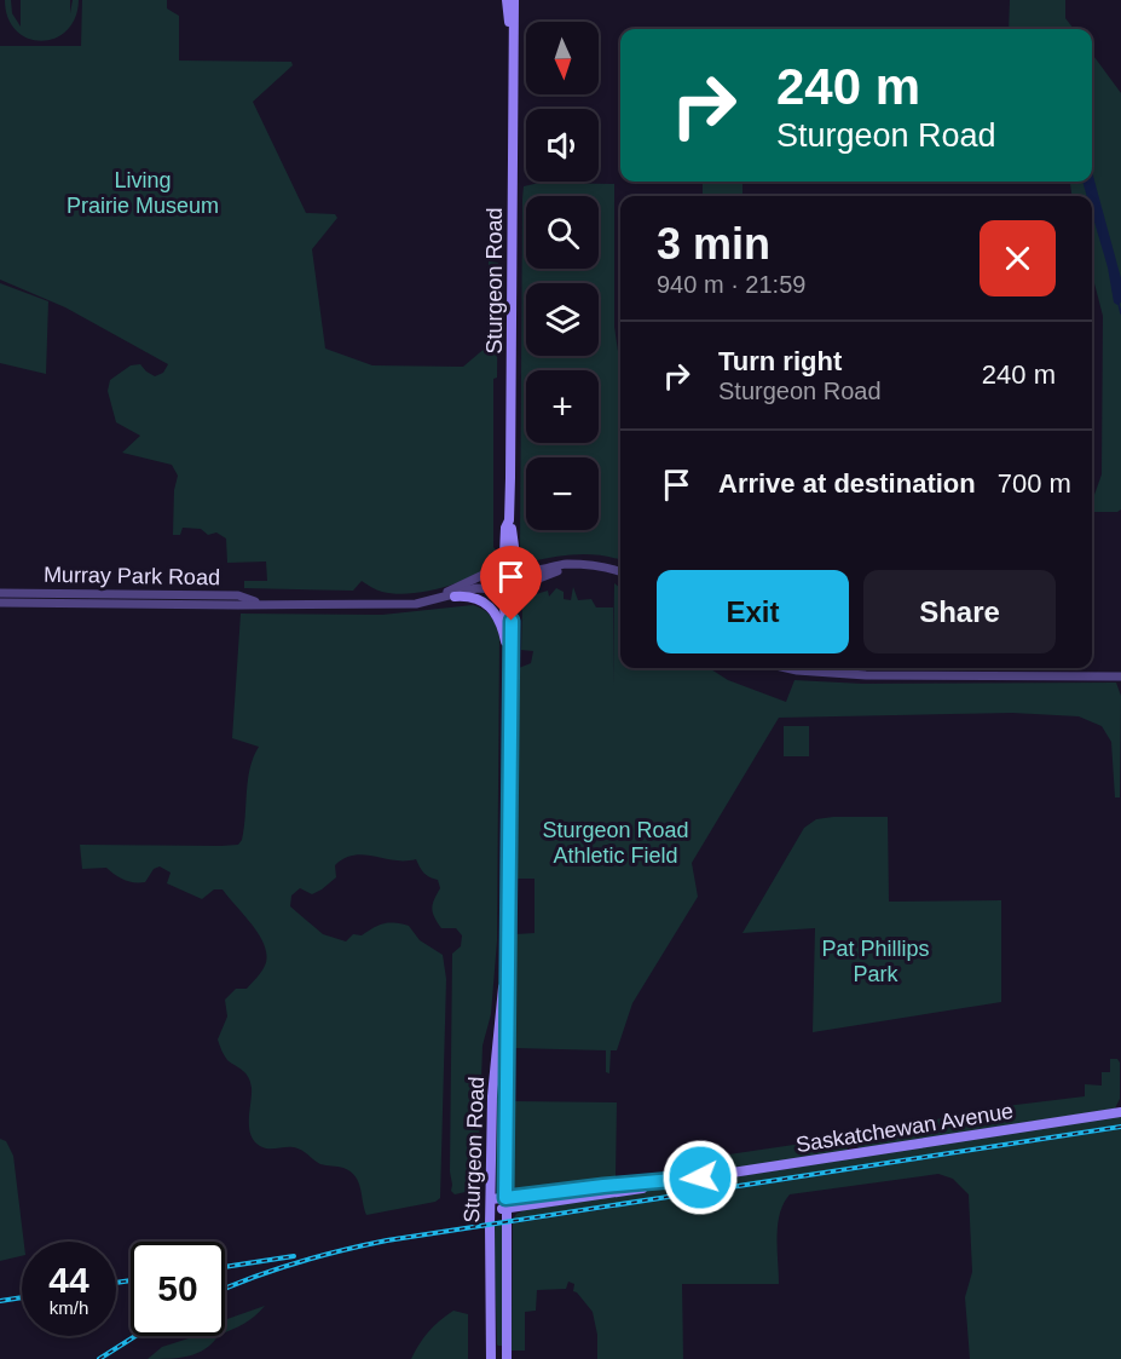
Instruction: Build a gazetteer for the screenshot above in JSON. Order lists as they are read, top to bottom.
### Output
{
  "streets": {
    "main road": ["Sturgeon Road", "Saskatchewan Avenue"],
    "street": ["Murray Park Road"]
  },
  "crossings": [
    ["Sturgeon Road", "Murray Park Road"],
    ["Sturgeon Road", "Saskatchewan Avenue"]
  ],
  "parks": ["Living Prairie Museum", "Sturgeon Road Athletic Field", "Pat Phillips Park"],
  "north": "bottom",
  "page": {
    "map_buttons": ["+", "−"],
    "turn": ["240 m", "Sturgeon Road"],
    "heading": ["3 min", "940 m · 21:59"],
    "list": [
      {
        "name": "Turn right",
        "note": "Sturgeon Road",
        "value": "240 m"
      },
      {
        "name": "Arrive at destination",
        "value": "700 m"
      }
    ],
    "buttons": ["Exit", "Share"],
    "speed": "44 km/h",
    "limit": "50"
  }
}
